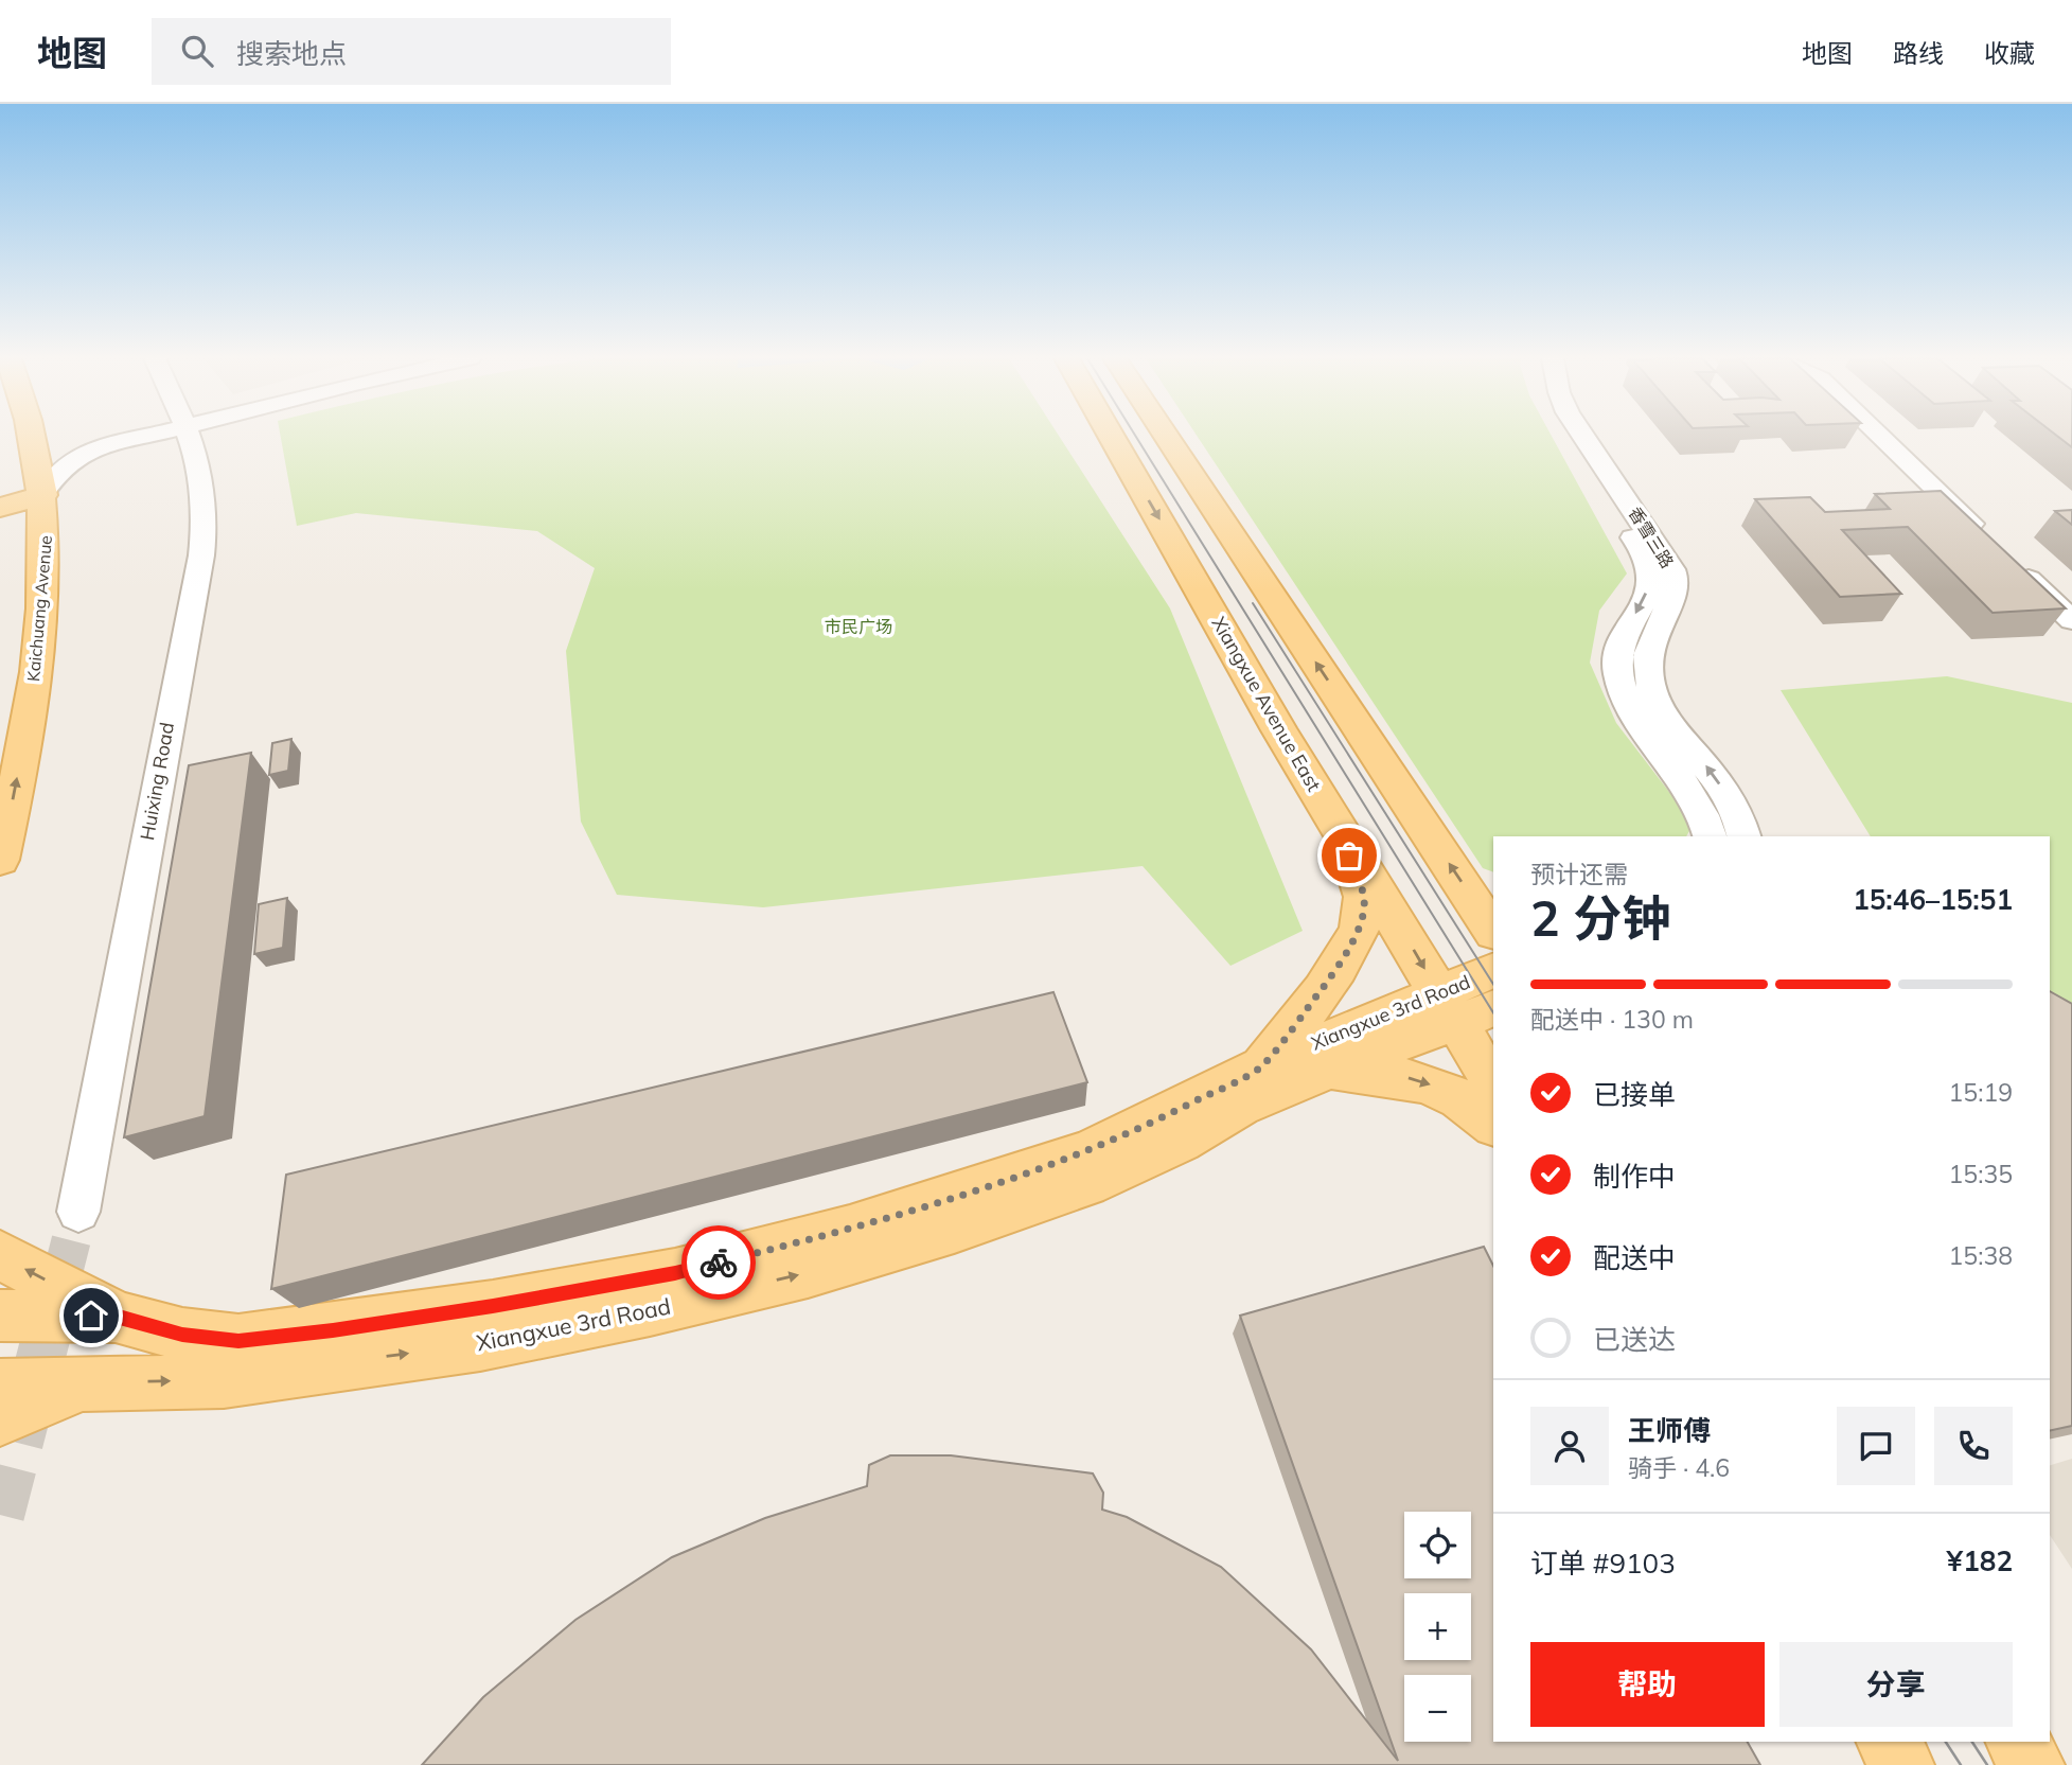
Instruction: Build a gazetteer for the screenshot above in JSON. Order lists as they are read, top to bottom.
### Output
{
  "streets": {
    "main road": ["Kaichuang Avenue", "Xiangxue Avenue East", "Xiangxue 3rd Road"],
    "street": ["香雪三路", "Huixing Road"]
  },
  "crossings": [
    ["Xiangxue Avenue East", "Xiangxue 3rd Road"]
  ],
  "one_way": ["Kaichuang Avenue"],
  "parks": ["市民广场"],
  "page": {
    "header": "地图",
    "search": "搜索地点",
    "nav": ["地图", "路线", "收藏"],
    "heading": ["2 分钟", "预计还需", "15:46–15:51"],
    "panel": [
      "王师傅",
      "骑手 · 4.6",
      "订单 #9103",
      "¥182"
    ],
    "bar": "配送中 · 130 m",
    "list": [
      ["已接单", "15:19"],
      ["制作中", "15:35"],
      ["配送中", "15:38"],
      "已送达"
    ],
    "map_buttons": ["+", "−"],
    "buttons": ["帮助", "分享"]
  }
}
